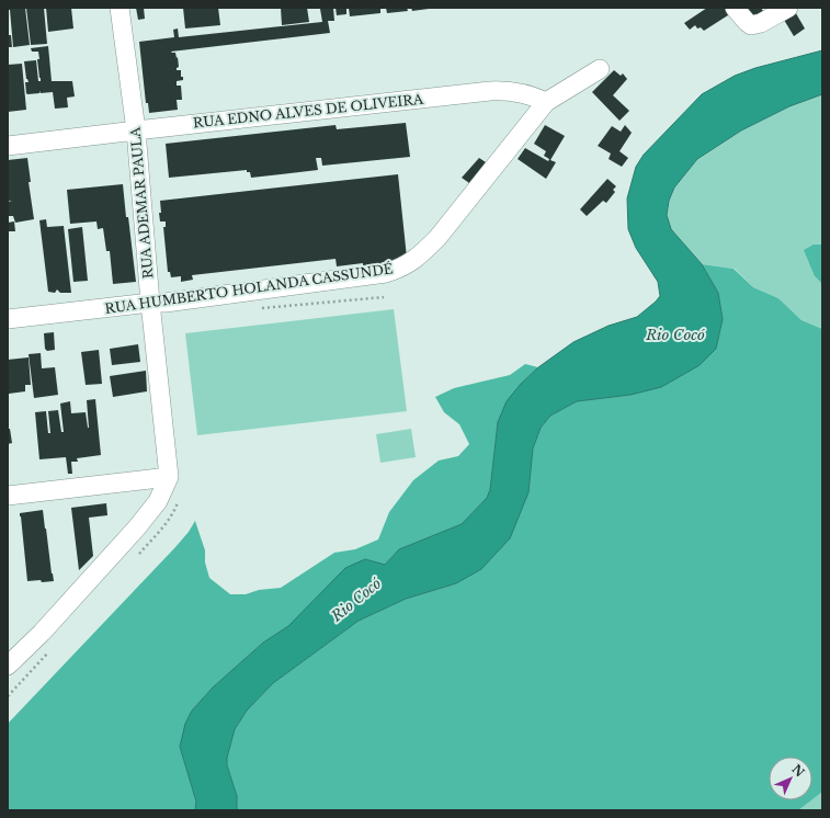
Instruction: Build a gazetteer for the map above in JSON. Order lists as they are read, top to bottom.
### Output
{
  "streets": {
    "street": ["RUA EDNO ALVES DE OLIVEIRA", "RUA ADEMAR PAULA", "RUA HUMBERTO HOLANDA CASSUNDÉ"]
  },
  "crossings": [
    ["RUA EDNO ALVES DE OLIVEIRA", "RUA ADEMAR PAULA"],
    ["RUA EDNO ALVES DE OLIVEIRA", "RUA HUMBERTO HOLANDA CASSUNDÉ"],
    ["RUA ADEMAR PAULA", "RUA HUMBERTO HOLANDA CASSUNDÉ"]
  ],
  "water": ["Rio Cocó"],
  "north": "top right"
}
